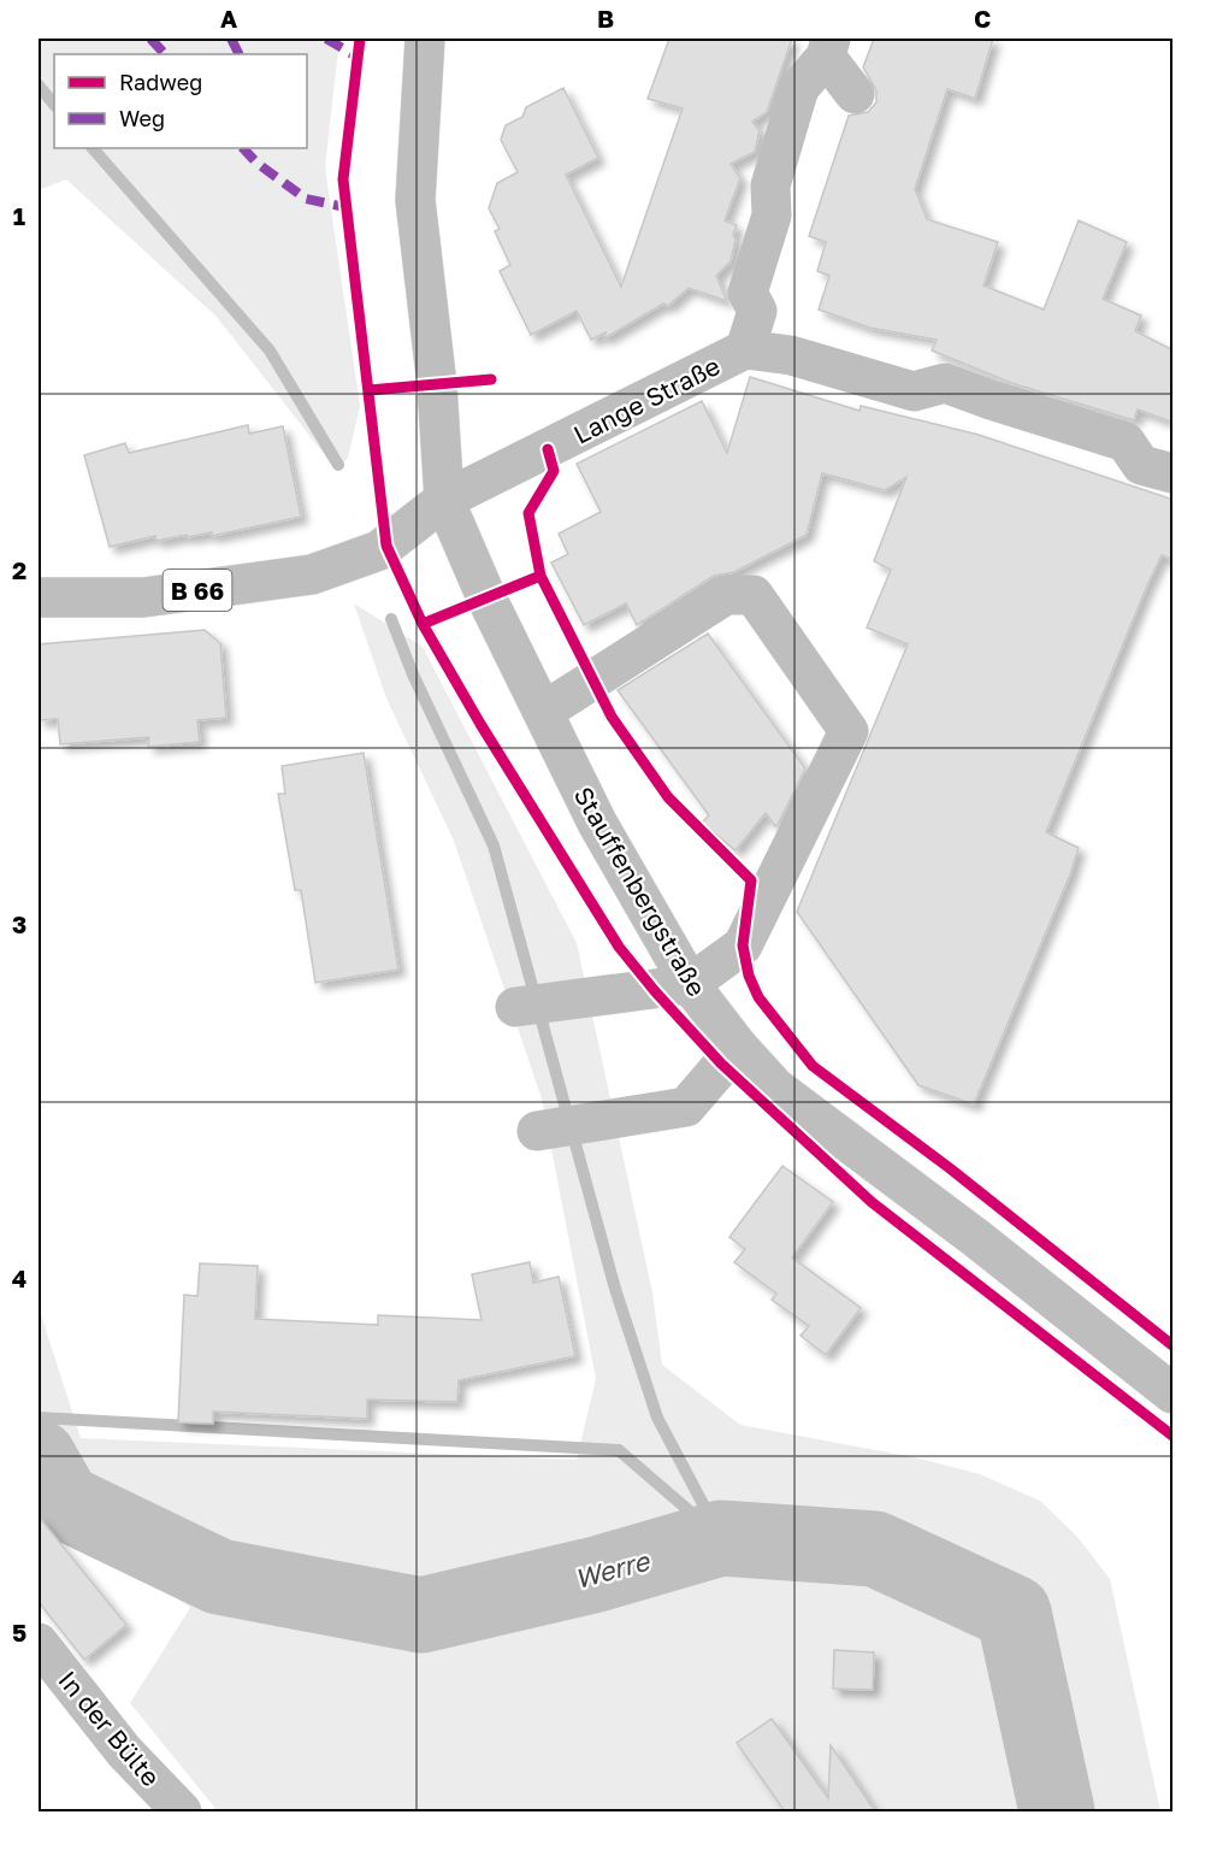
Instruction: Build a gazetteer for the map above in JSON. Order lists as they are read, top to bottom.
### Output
{
  "streets": {
    "main road": [
      "Lange Straße",
      "B 66",
      "Stauffenbergstraße",
      "In der Bülte"
    ]
  },
  "crossings": [
    ["Lange Straße", "Stauffenbergstraße"]
  ],
  "water": ["Werre"],
  "legend": ["Radweg", "Weg"],
  "grid": {
    "columns": ["A", "B", "C"],
    "rows": [
      "1",
      "2",
      "3",
      "4",
      "5"
    ]
  }
}
